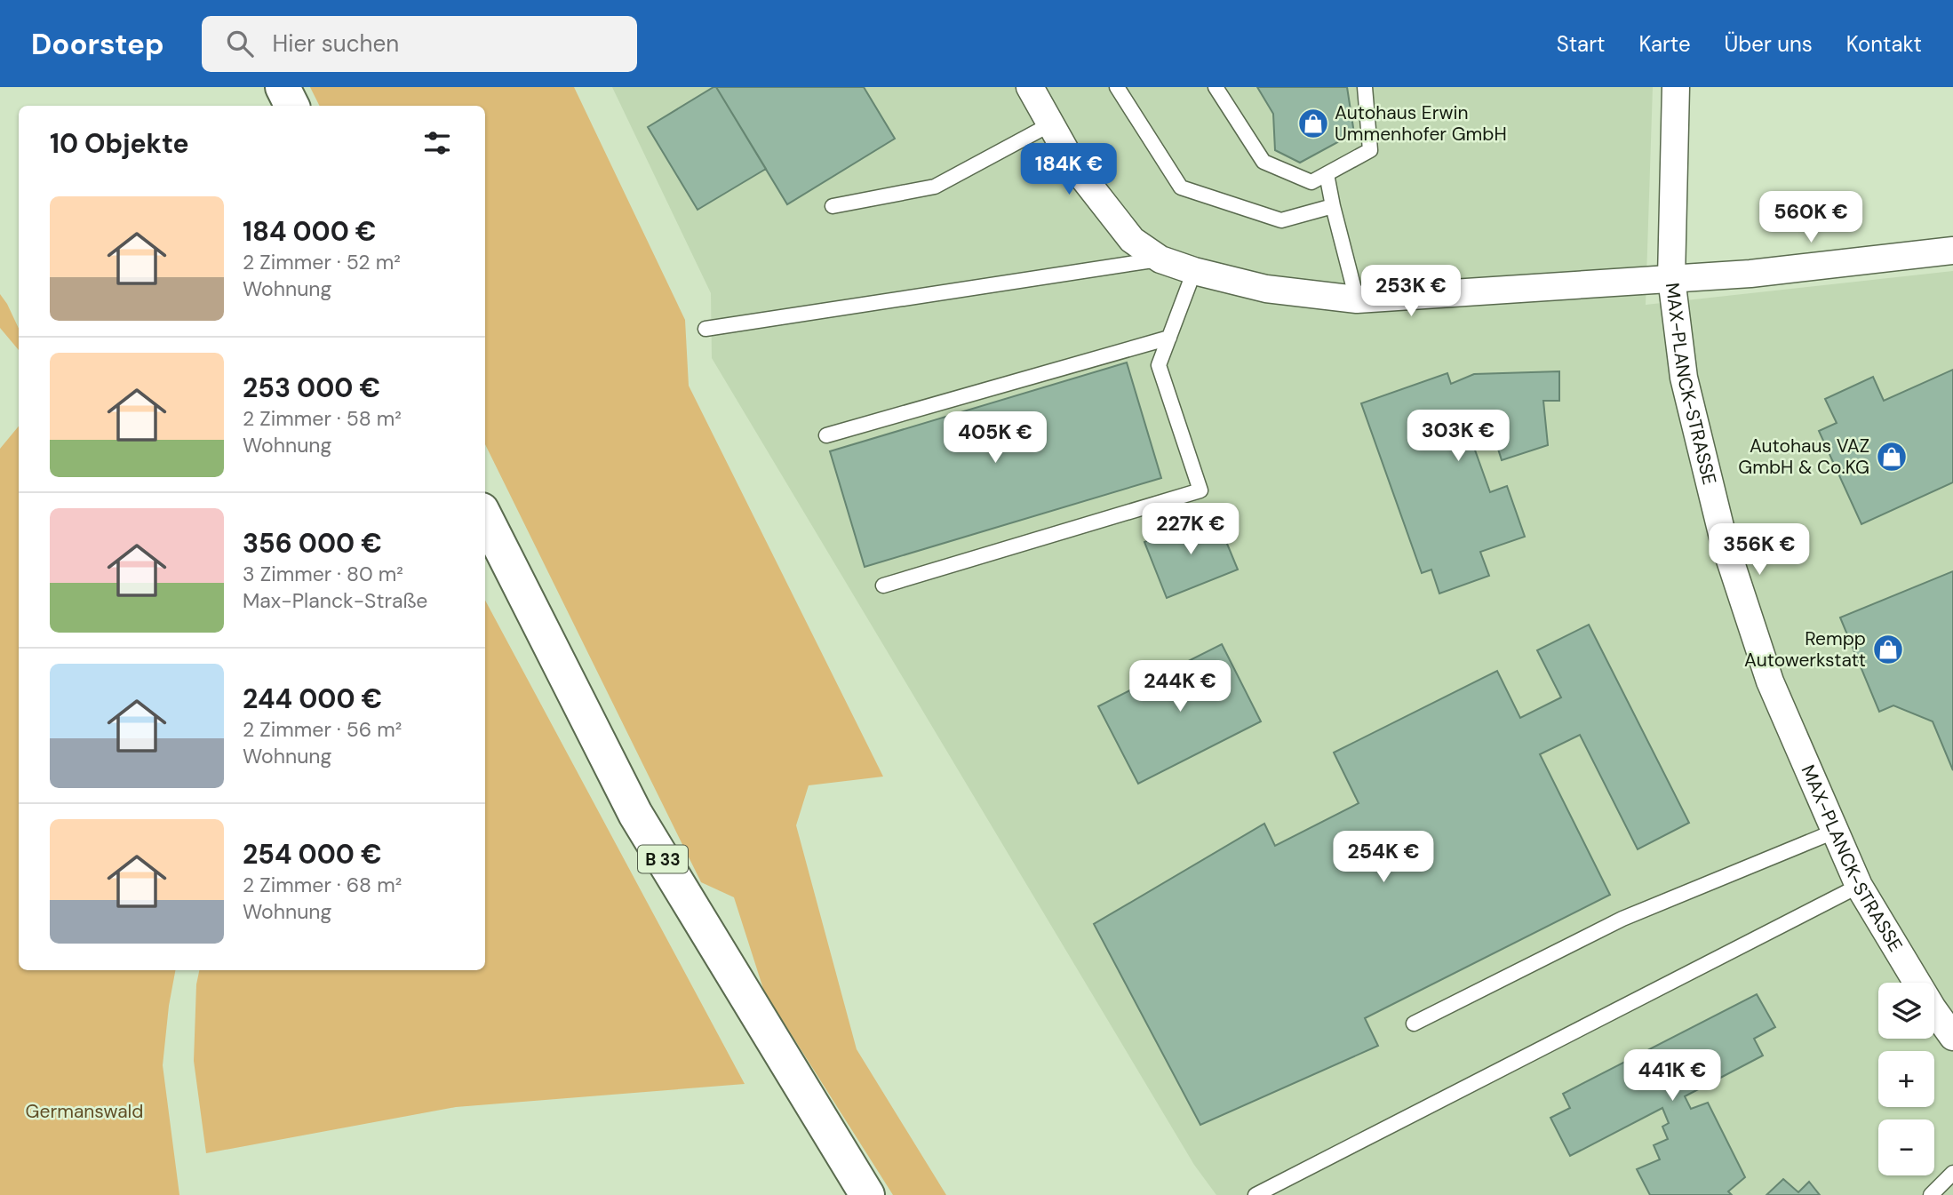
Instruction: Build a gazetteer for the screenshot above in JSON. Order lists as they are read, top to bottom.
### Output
{
  "streets": {
    "main road": ["B 33"],
    "street": ["MAX-PLANCK-STRASSE"]
  },
  "parks": ["Germanswald"],
  "places": {
    "shop": ["Autohaus Erwin Ummenhofer GmbH", "Autohaus VAZ GmbH & Co.KG", "Rempp Autowerkstatt"]
  },
  "page": {
    "header": "Doorstep",
    "search": "Hier suchen",
    "nav": [
      "Start",
      "Karte",
      "Über uns",
      "Kontakt"
    ],
    "heading": "10 Objekte",
    "price": [
      "184K €",
      "560K €",
      "253K €",
      "303K €",
      "405K €",
      "227K €",
      "356K €",
      "244K €",
      "254K €",
      "441K €"
    ],
    "list": [
      {
        "name": "184 000 €",
        "note": "2 Zimmer · 52 m² · Wohnung"
      },
      {
        "name": "253 000 €",
        "note": "2 Zimmer · 58 m² · Wohnung"
      },
      {
        "name": "356 000 €",
        "note": "3 Zimmer · 80 m² · Max-Planck-Straße"
      },
      {
        "name": "244 000 €",
        "note": "2 Zimmer · 56 m² · Wohnung"
      },
      {
        "name": "254 000 €",
        "note": "2 Zimmer · 68 m² · Wohnung"
      }
    ],
    "map_buttons": ["+", "−"]
  }
}
